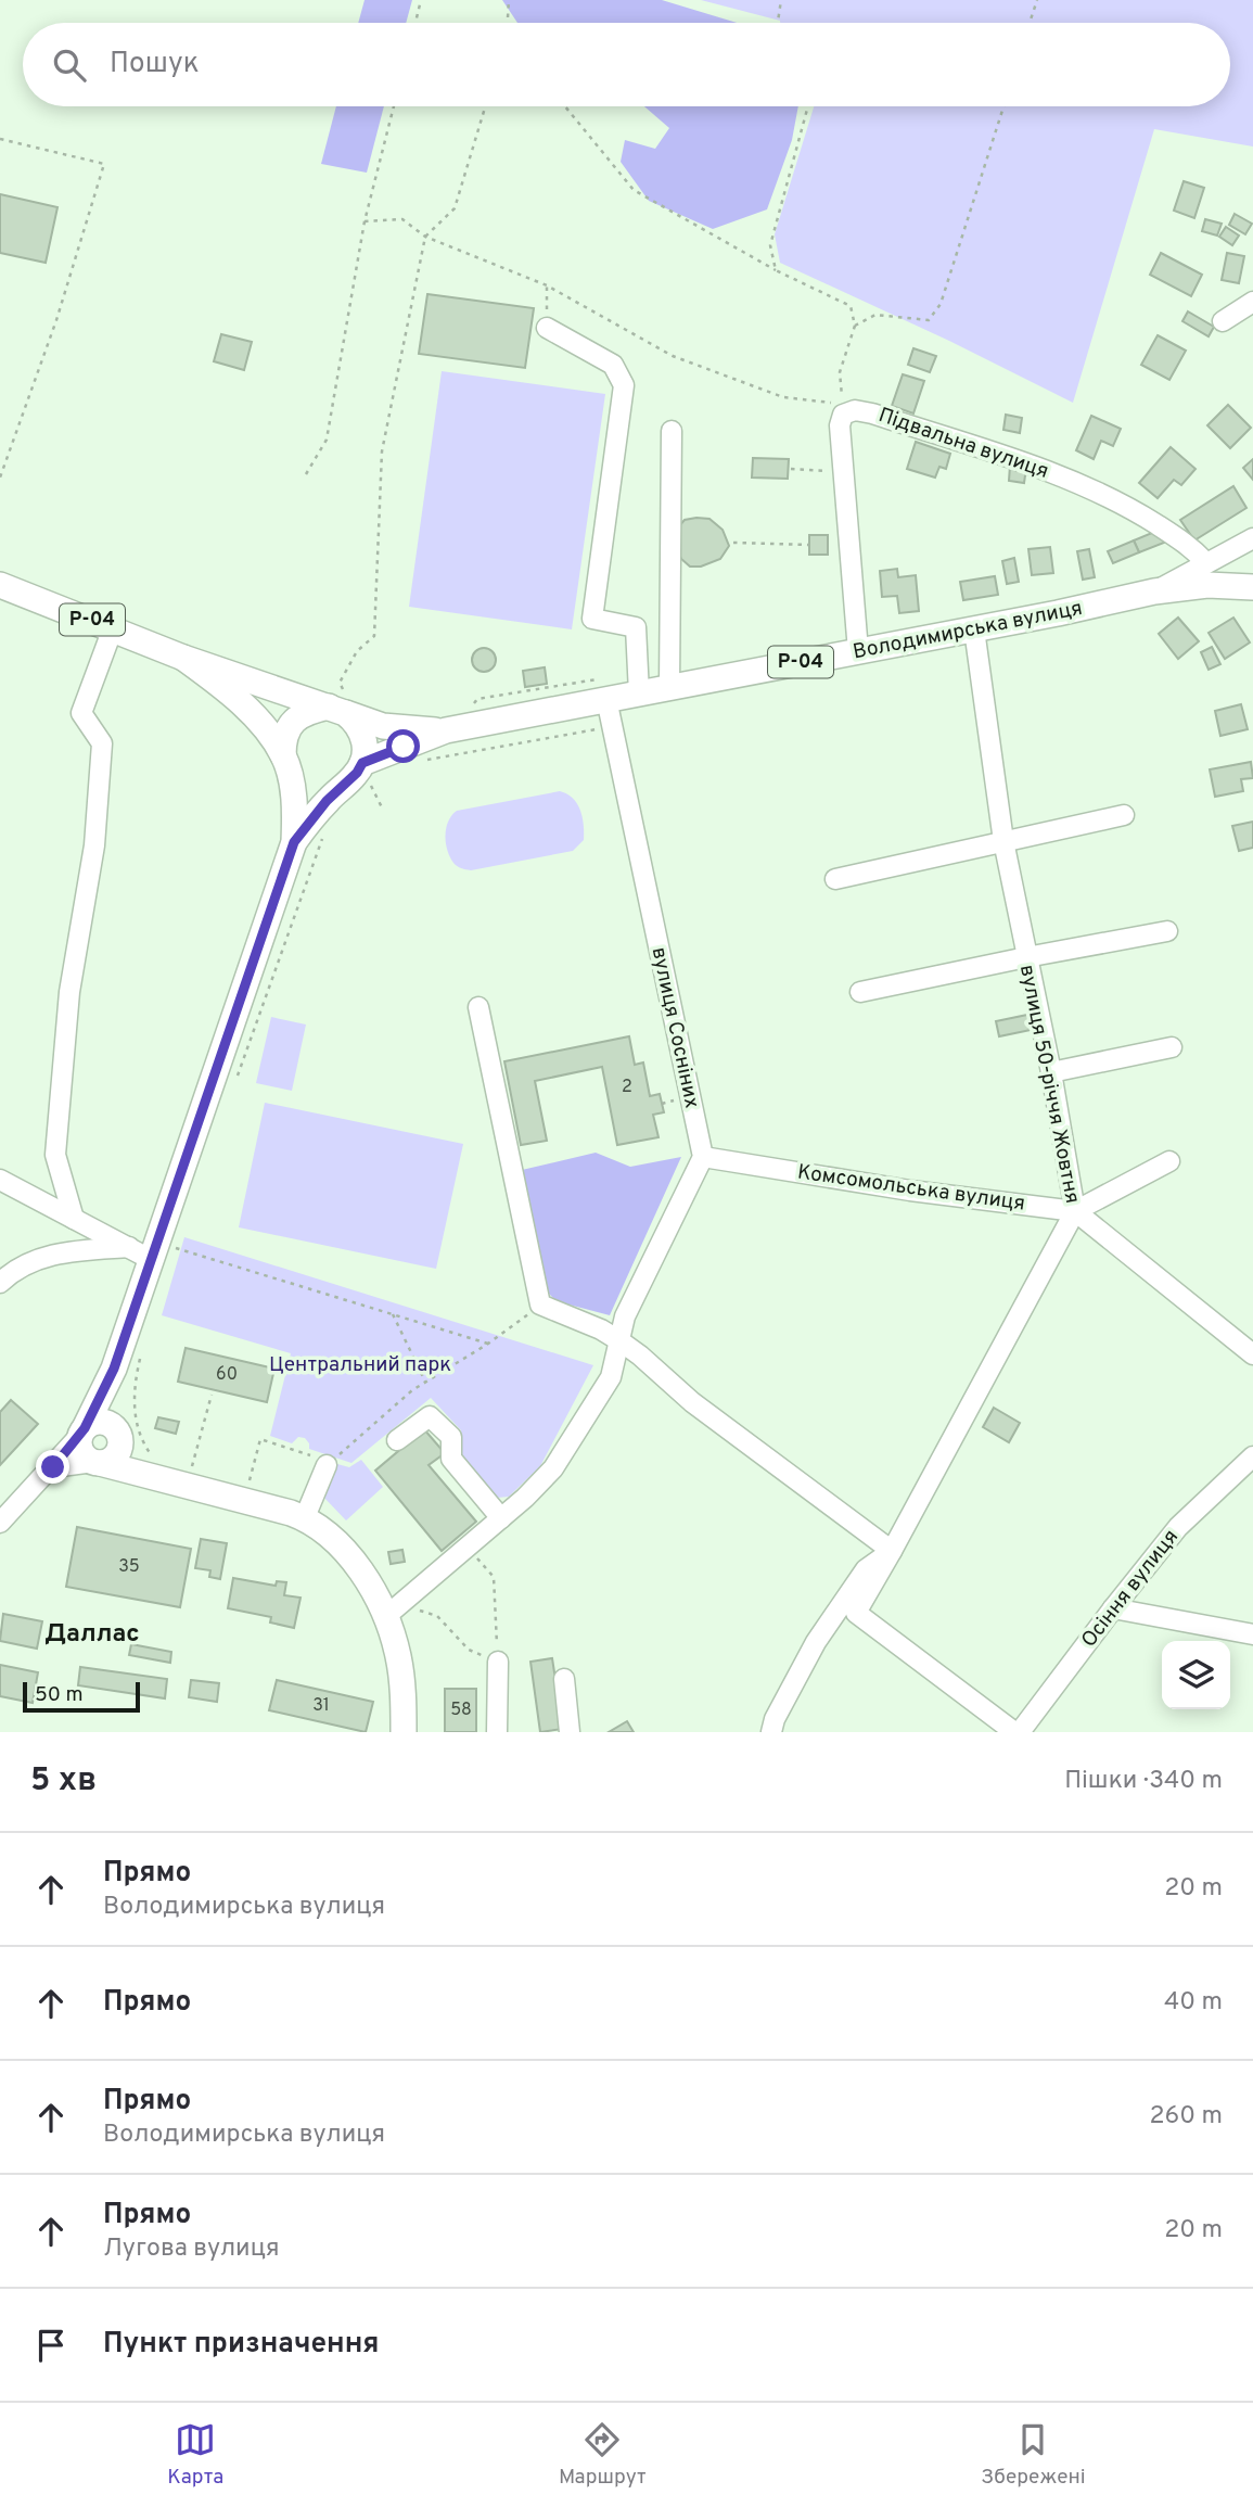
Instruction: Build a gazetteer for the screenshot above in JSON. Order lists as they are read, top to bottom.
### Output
{
  "streets": {
    "main road": ["Р-04", "Володимирська вулиця"],
    "street": [
      "Підвальна вулиця",
      "вулиця Сосніних",
      "вулиця 50-річчя Жовтня",
      "Комсомольська вулиця",
      "Осіння вулиця"
    ]
  },
  "crossings": [
    ["Підвальна вулиця", "Володимирська вулиця"],
    ["Р-04", "Володимирська вулиця"],
    ["Володимирська вулиця", "вулиця Сосніних"],
    ["Володимирська вулиця", "вулиця 50-річчя Жовтня"],
    ["вулиця Сосніних", "Комсомольська вулиця"],
    ["вулиця 50-річчя Жовтня", "Комсомольська вулиця"]
  ],
  "districts": ["Даллас"],
  "parks": ["Центральний парк"],
  "house_numbers": [
    "2",
    "60",
    "35",
    "31",
    "58"
  ],
  "scale_bar": "50 m",
  "page": {
    "search": "Пошук",
    "scale": "50 m",
    "heading": ["5 хв", "Пішки · 340 m"],
    "list": [
      ["Прямо", "Володимирська вулиця", "20 m"],
      ["Прямо", "40 m"],
      ["Прямо", "Володимирська вулиця", "260 m"],
      ["Прямо", "Лугова вулиця", "20 m"],
      "Пункт призначення"
    ],
    "nav": ["Карта", "Маршрут", "Збережені"]
  }
}
